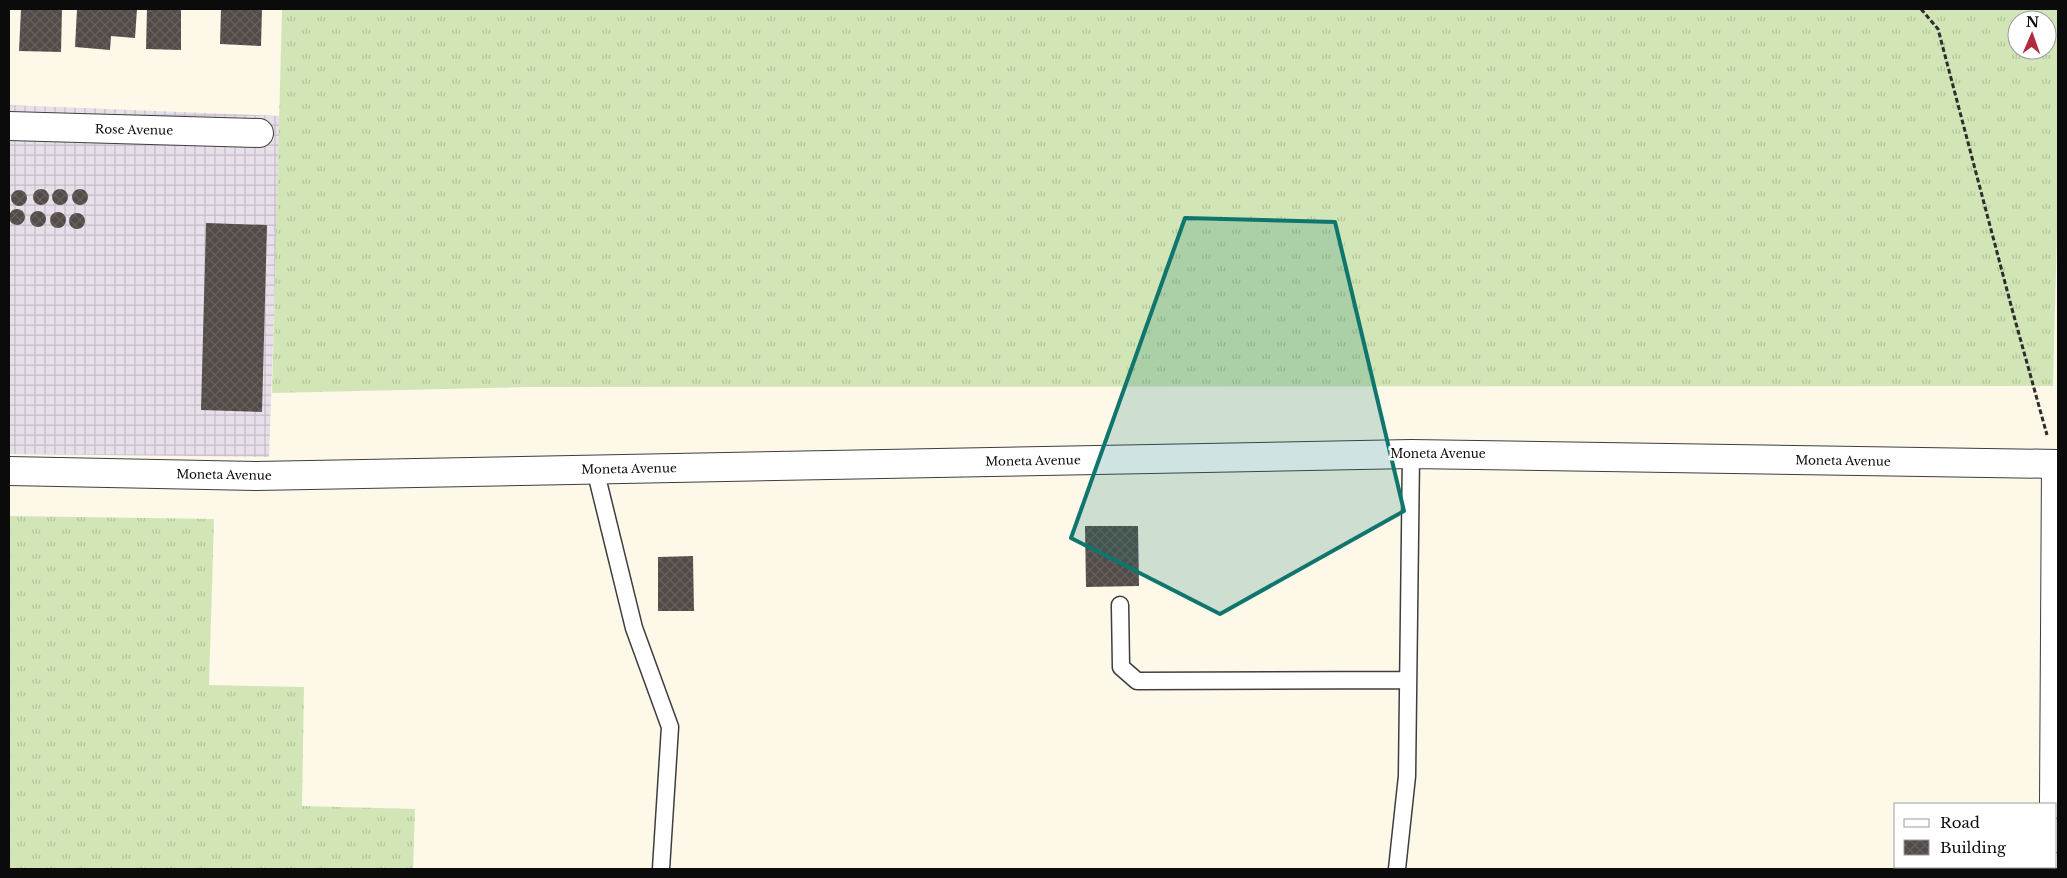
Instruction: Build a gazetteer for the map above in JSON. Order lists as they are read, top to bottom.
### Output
{
  "streets": {
    "street": ["Rose Avenue", "Moneta Avenue"]
  },
  "legend": ["Road", "Building"],
  "north": "top"
}
